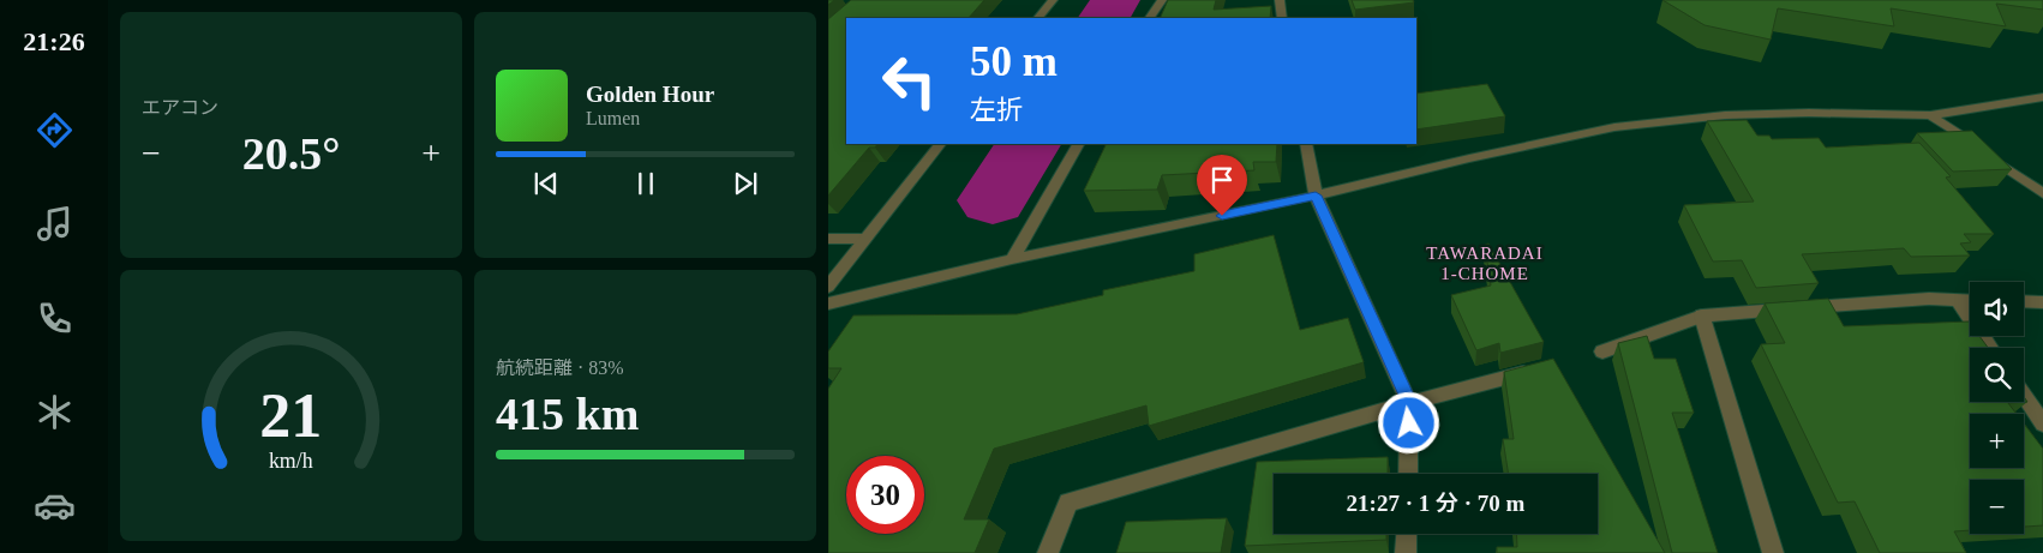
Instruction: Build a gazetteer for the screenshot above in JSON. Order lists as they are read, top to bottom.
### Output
{
  "districts": ["TAWARADAI 1-CHOME"],
  "page": {
    "tabs": "21:26",
    "tile": [
      "エアコン",
      ["航続距離 · 83%", "415 km"]
    ],
    "turn": ["50 m", "左折"],
    "song": ["Golden Hour", "Lumen"],
    "heat": ["−", "20.5°", "+"],
    "map_buttons": ["+", "−"],
    "limit": "30",
    "trip": "21:27 · 1 分 · 70 m",
    "gauge": ["21", "km/h"]
  }
}
